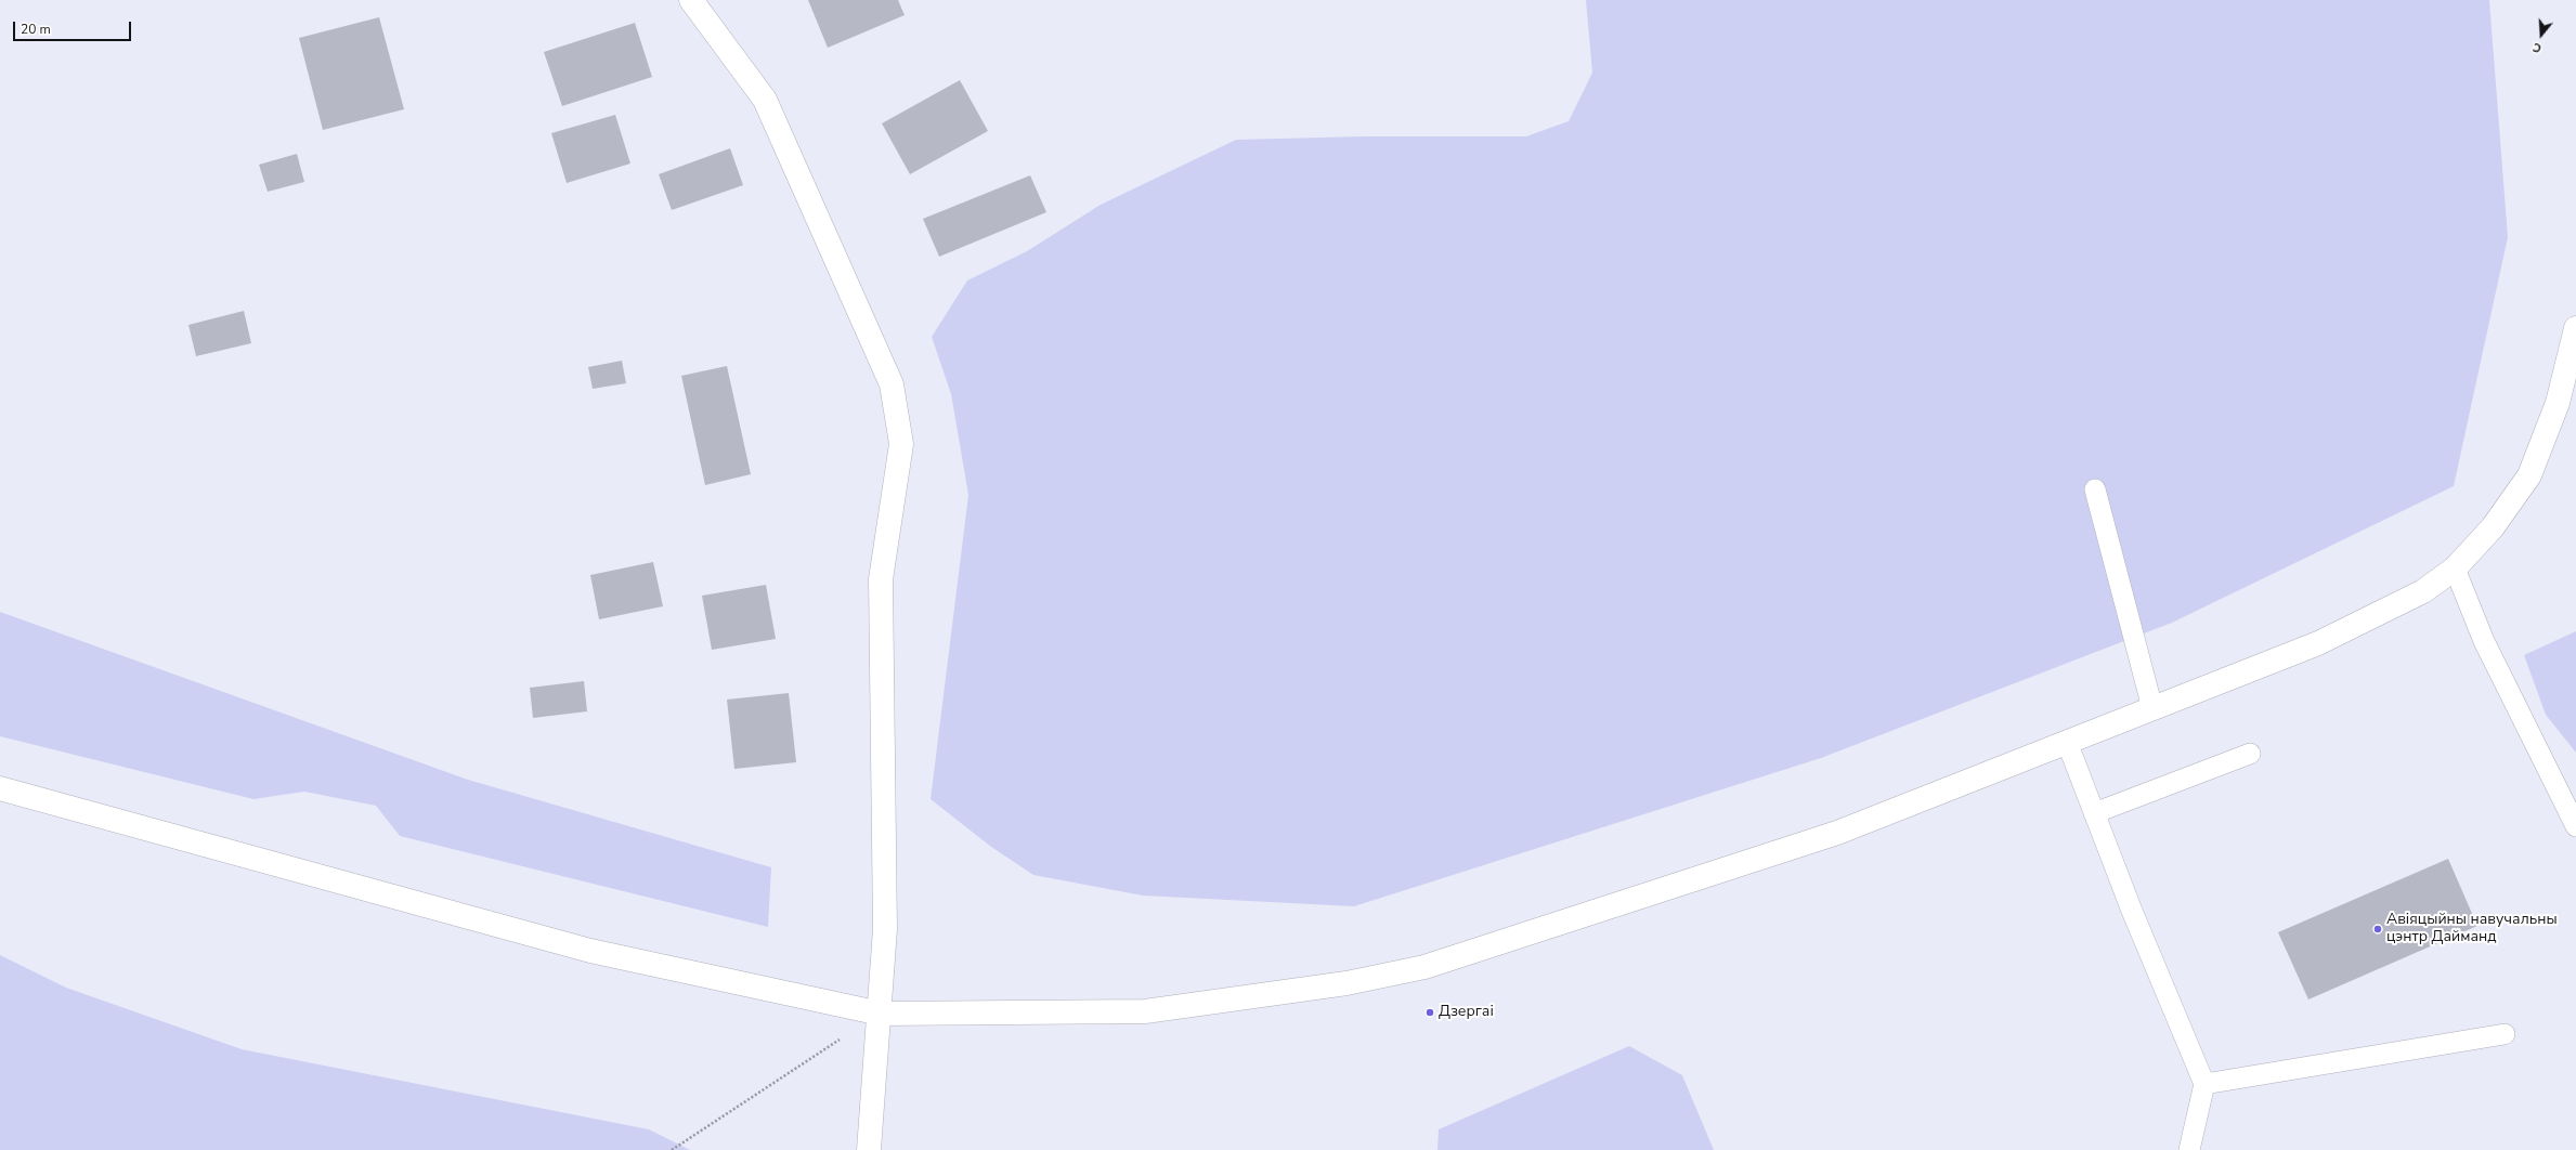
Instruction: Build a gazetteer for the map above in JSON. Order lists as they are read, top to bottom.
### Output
{
  "places": ["Авіяцыйны навучальны цэнтр Дайманд", "Дзергаі"],
  "scale_bar": "20 m",
  "north": "bottom"
}
